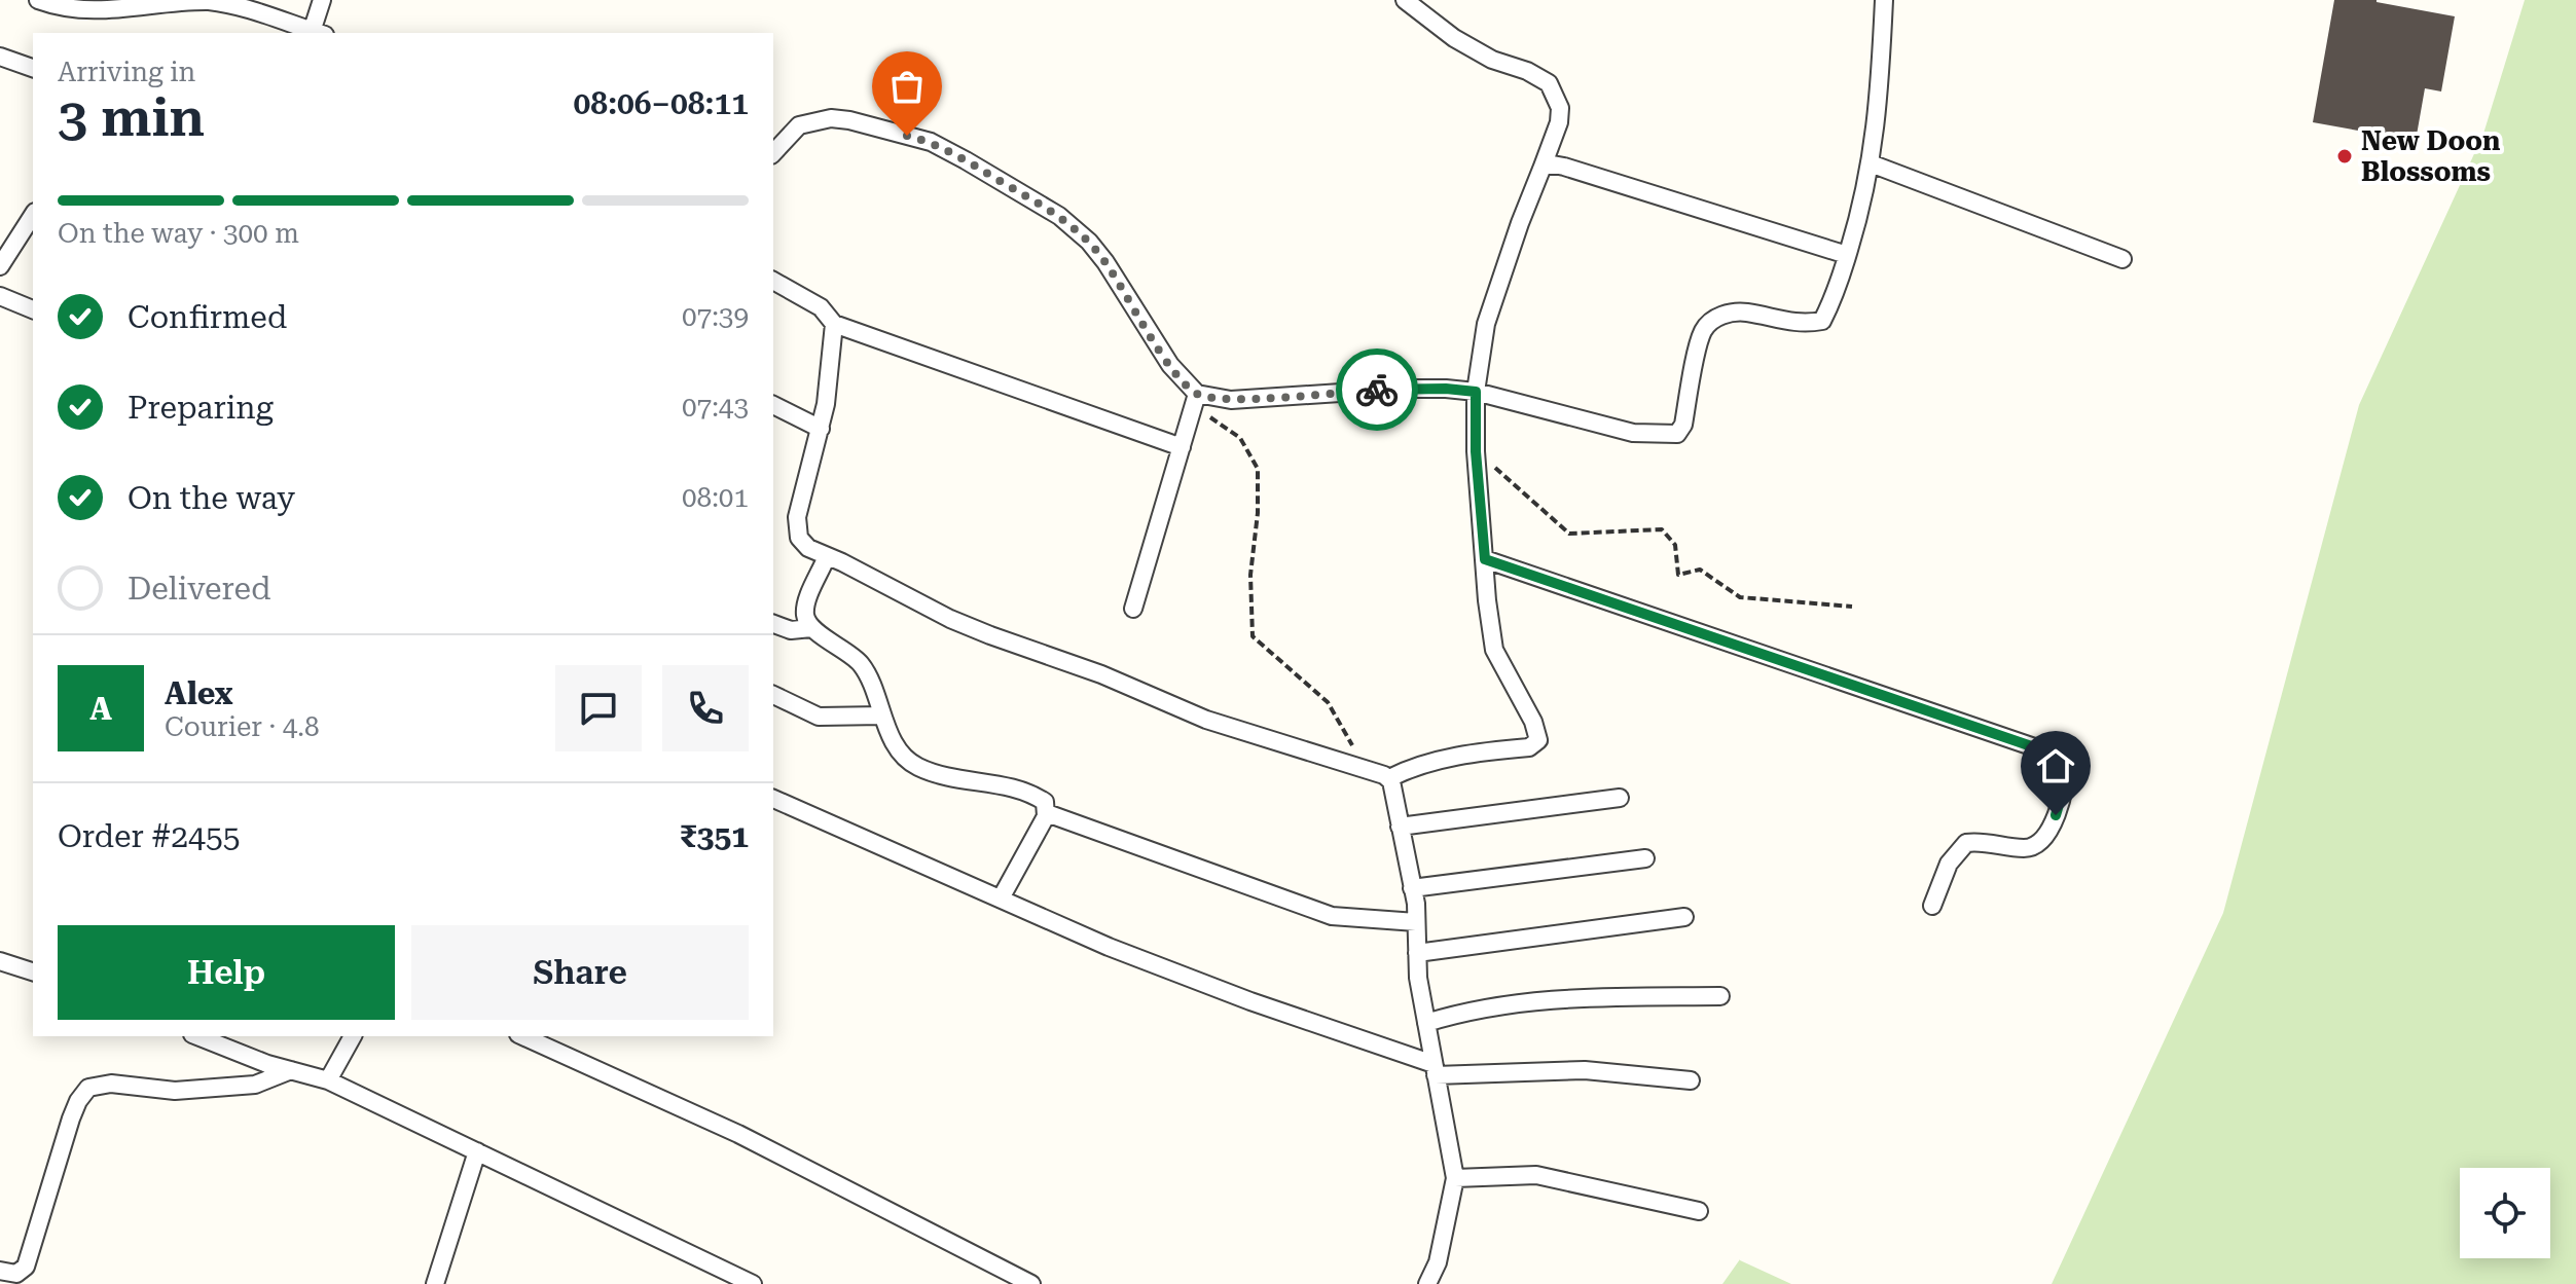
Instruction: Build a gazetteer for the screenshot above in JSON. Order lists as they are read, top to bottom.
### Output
{
  "places": ["New Doon Blossoms"],
  "page": {
    "heading": ["3 min", "Arriving in", "08:06–08:11"],
    "panel": [
      "Alex",
      "Courier · 4.8",
      "Order #2455",
      "₹351"
    ],
    "bar": "On the way · 300 m",
    "list": [
      ["Confirmed", "07:39"],
      ["Preparing", "07:43"],
      ["On the way", "08:01"],
      "Delivered"
    ],
    "round": "A",
    "buttons": ["Help", "Share"]
  }
}
